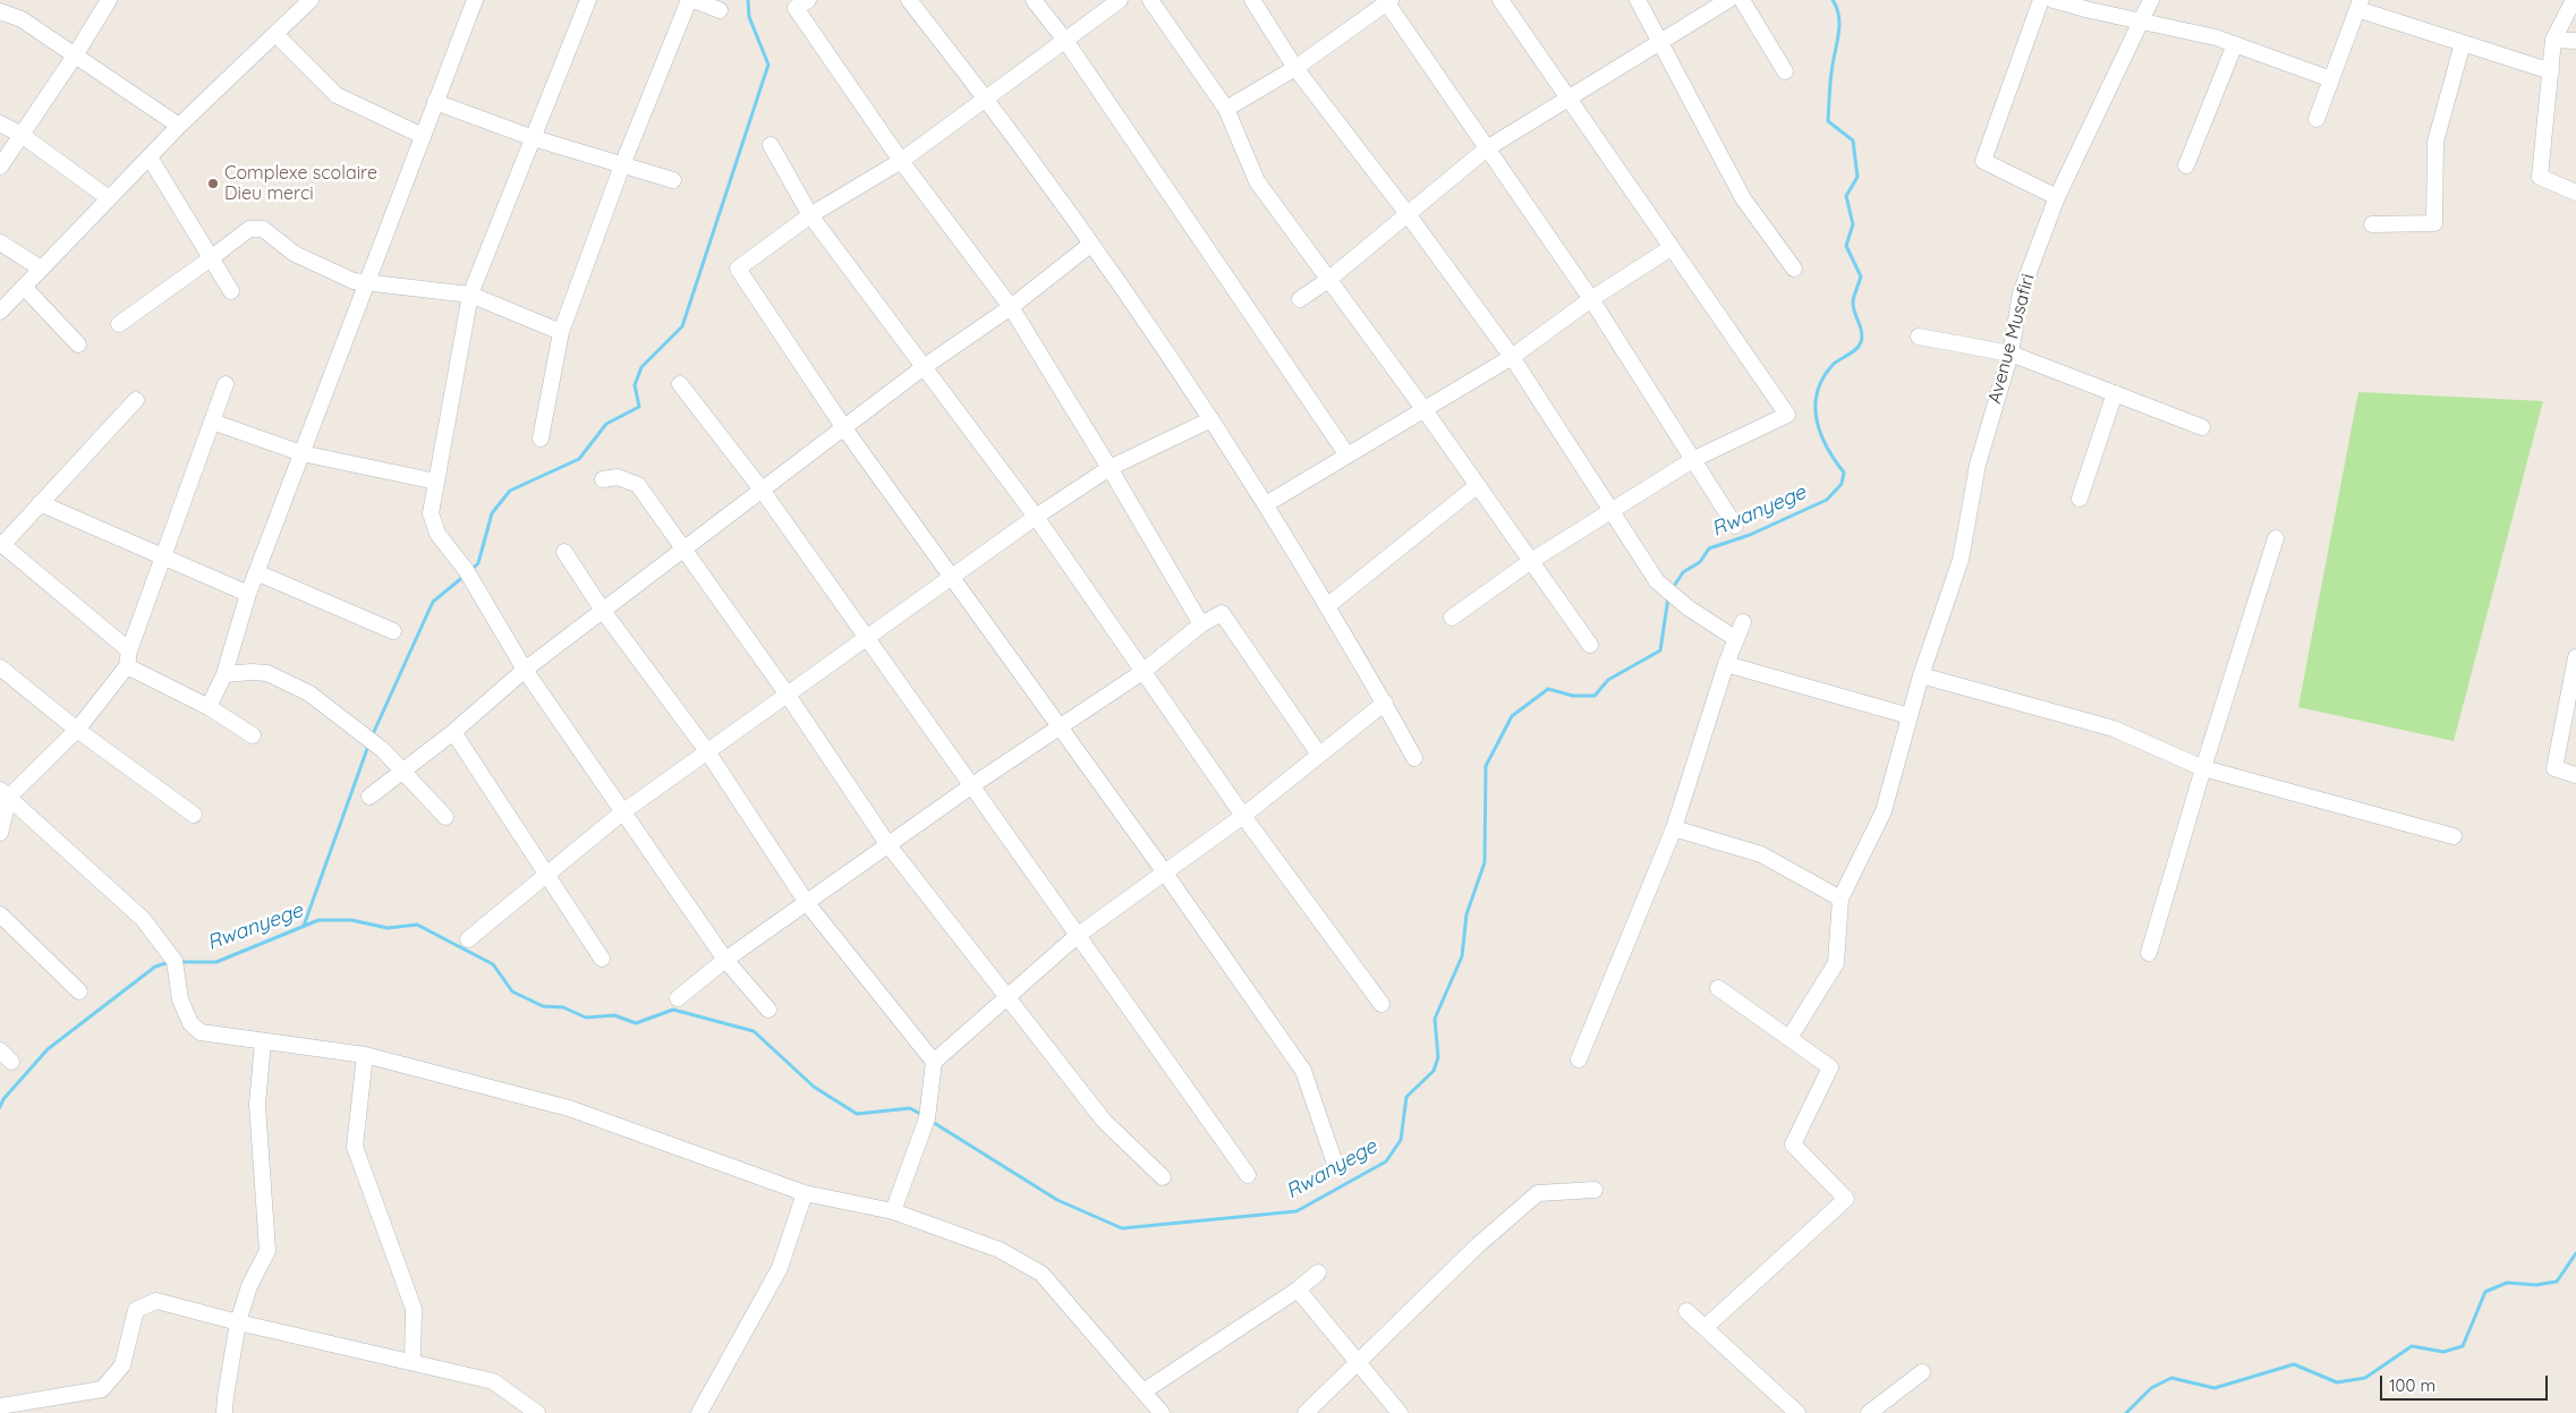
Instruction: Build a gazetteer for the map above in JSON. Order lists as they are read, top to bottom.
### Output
{
  "streets": {
    "street": ["Avenue Musafiri"]
  },
  "water": ["Rwanyege"],
  "places": ["Complexe scolaire Dieu merci"],
  "scale_bar": "100 m"
}
